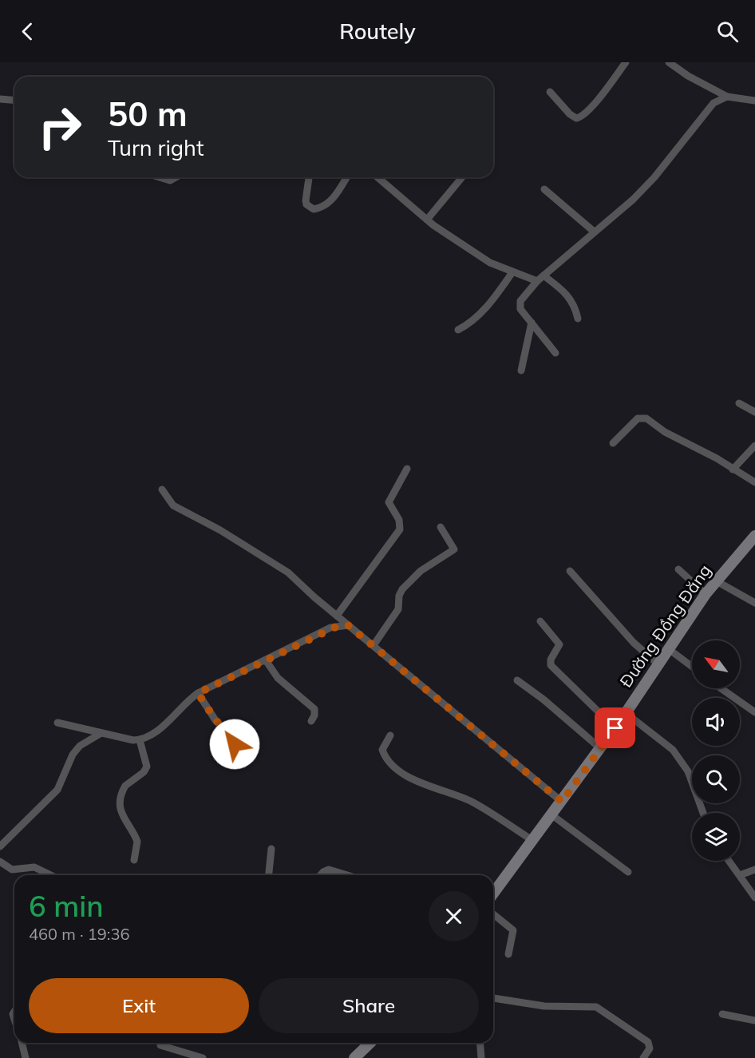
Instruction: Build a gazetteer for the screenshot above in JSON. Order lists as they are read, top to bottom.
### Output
{
  "streets": {
    "main road": ["Đường Đồng Đăng"]
  },
  "north": "top left",
  "page": {
    "header": "Routely",
    "turn": ["50 m", "Turn right"],
    "heading": ["6 min", "460 m · 19:36"],
    "buttons": ["Exit", "Share"]
  }
}
